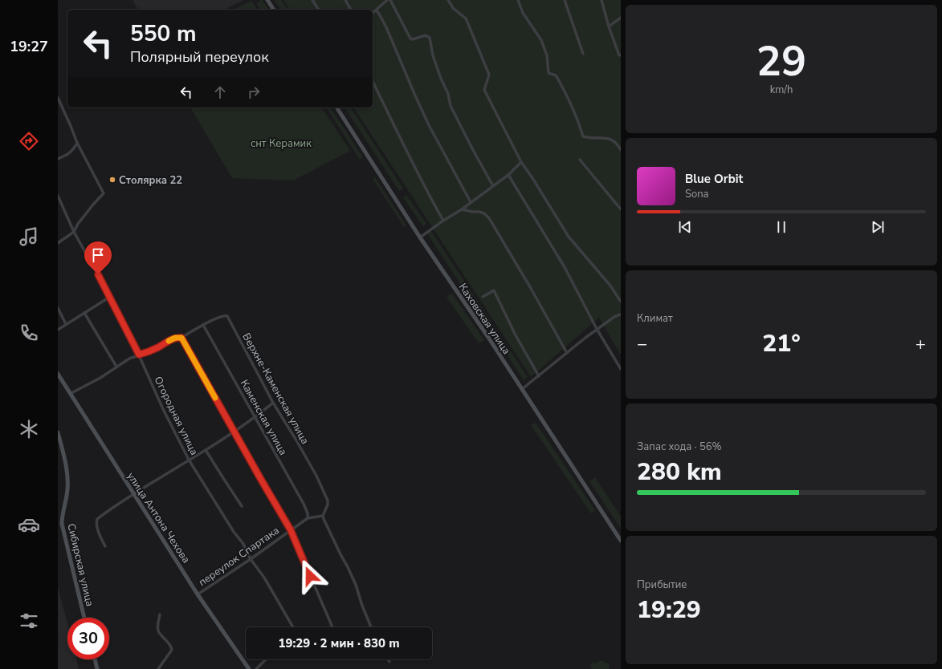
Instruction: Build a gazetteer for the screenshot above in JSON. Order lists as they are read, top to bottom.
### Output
{
  "streets": {
    "street": [
      "Каховская улица",
      "Верхне-Каменская улица",
      "Огородная улица",
      "Каменская улица",
      "улица Антона Чехова",
      "переулок Спартака",
      "Сибирская улица"
    ]
  },
  "crossings": [
    ["Верхне-Каменская улица", "Огородная улица"],
    ["Верхне-Каменская улица", "Каменская улица"],
    ["Верхне-Каменская улица", "улица Антона Чехова"],
    ["Верхне-Каменская улица", "переулок Спартака"],
    ["Огородная улица", "переулок Спартака"],
    ["Каменская улица", "переулок Спартака"],
    ["улица Антона Чехова", "переулок Спартака"]
  ],
  "parks": ["снт Керамик"],
  "places": ["Столярка 22"],
  "page": {
    "tabs": "19:27",
    "tile": [
      ["29", "km/h"],
      "Климат",
      ["Запас хода · 56%", "280 km"],
      ["Прибытие", "19:29"]
    ],
    "turn": ["550 m", "Полярный переулок"],
    "song": ["Blue Orbit", "Sona"],
    "heat": ["−", "21°", "+"],
    "limit": "30",
    "trip": "19:29 · 2 мин · 830 m"
  }
}
